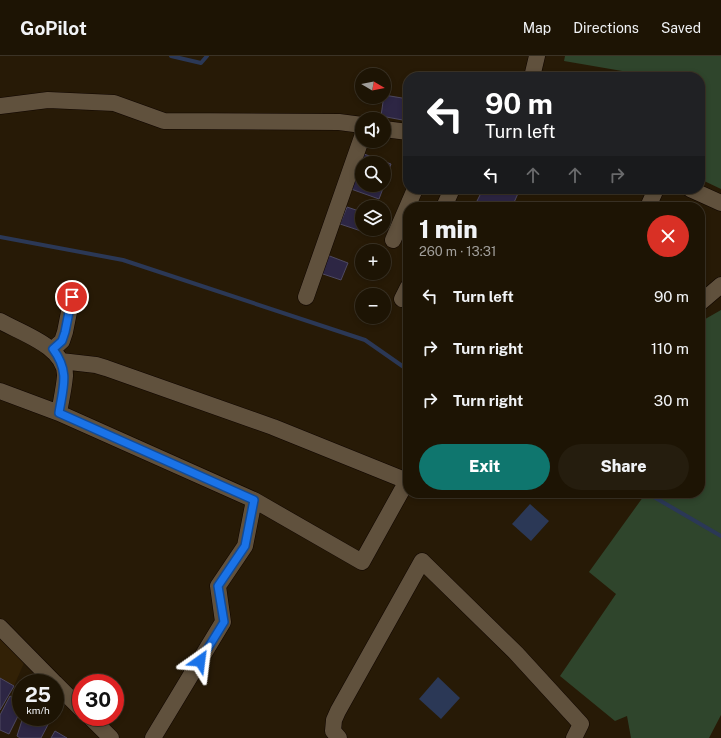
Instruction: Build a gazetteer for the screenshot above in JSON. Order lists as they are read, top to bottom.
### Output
{
  "north": "right",
  "page": {
    "header": "GoPilot",
    "nav": ["Map", "Directions", "Saved"],
    "map_buttons": ["+", "−"],
    "turn": ["90 m", "Turn left"],
    "heading": ["1 min", "260 m · 13:31"],
    "list": [
      {
        "name": "Turn left",
        "value": "90 m"
      },
      {
        "name": "Turn right",
        "value": "110 m"
      },
      {
        "name": "Turn right",
        "value": "30 m"
      }
    ],
    "buttons": ["Exit", "Share"],
    "speed": "25 km/h",
    "limit": "30"
  }
}
